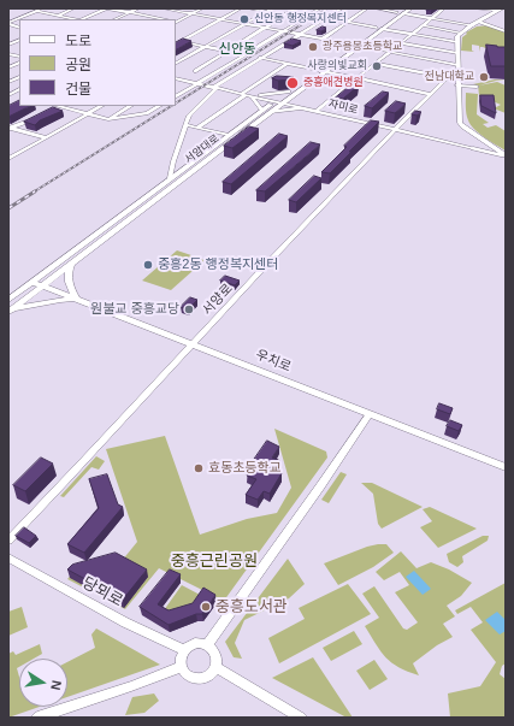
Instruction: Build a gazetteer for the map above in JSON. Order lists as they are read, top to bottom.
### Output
{
  "streets": {
    "main road": ["자미로", "서암대로", "우치로"],
    "street": ["서양로", "당뫼로"]
  },
  "crossings": [
    ["자미로", "서암대로"],
    ["자미로", "서양로"],
    ["서암대로", "우치로"],
    ["서양로", "우치로"]
  ],
  "districts": ["신안동"],
  "parks": ["중흥근린공원"],
  "places": [
    "신안동 행정복지센터",
    "광주용봉초등학교",
    "사랑의빛교회",
    "전남대학교",
    "중흥애견병원",
    "중흥2동 행정복지센터",
    "원불교 중흥교당",
    "효동초등학교",
    "중흥도서관"
  ],
  "legend": ["도로", "공원", "건물"],
  "north": "right"
}
